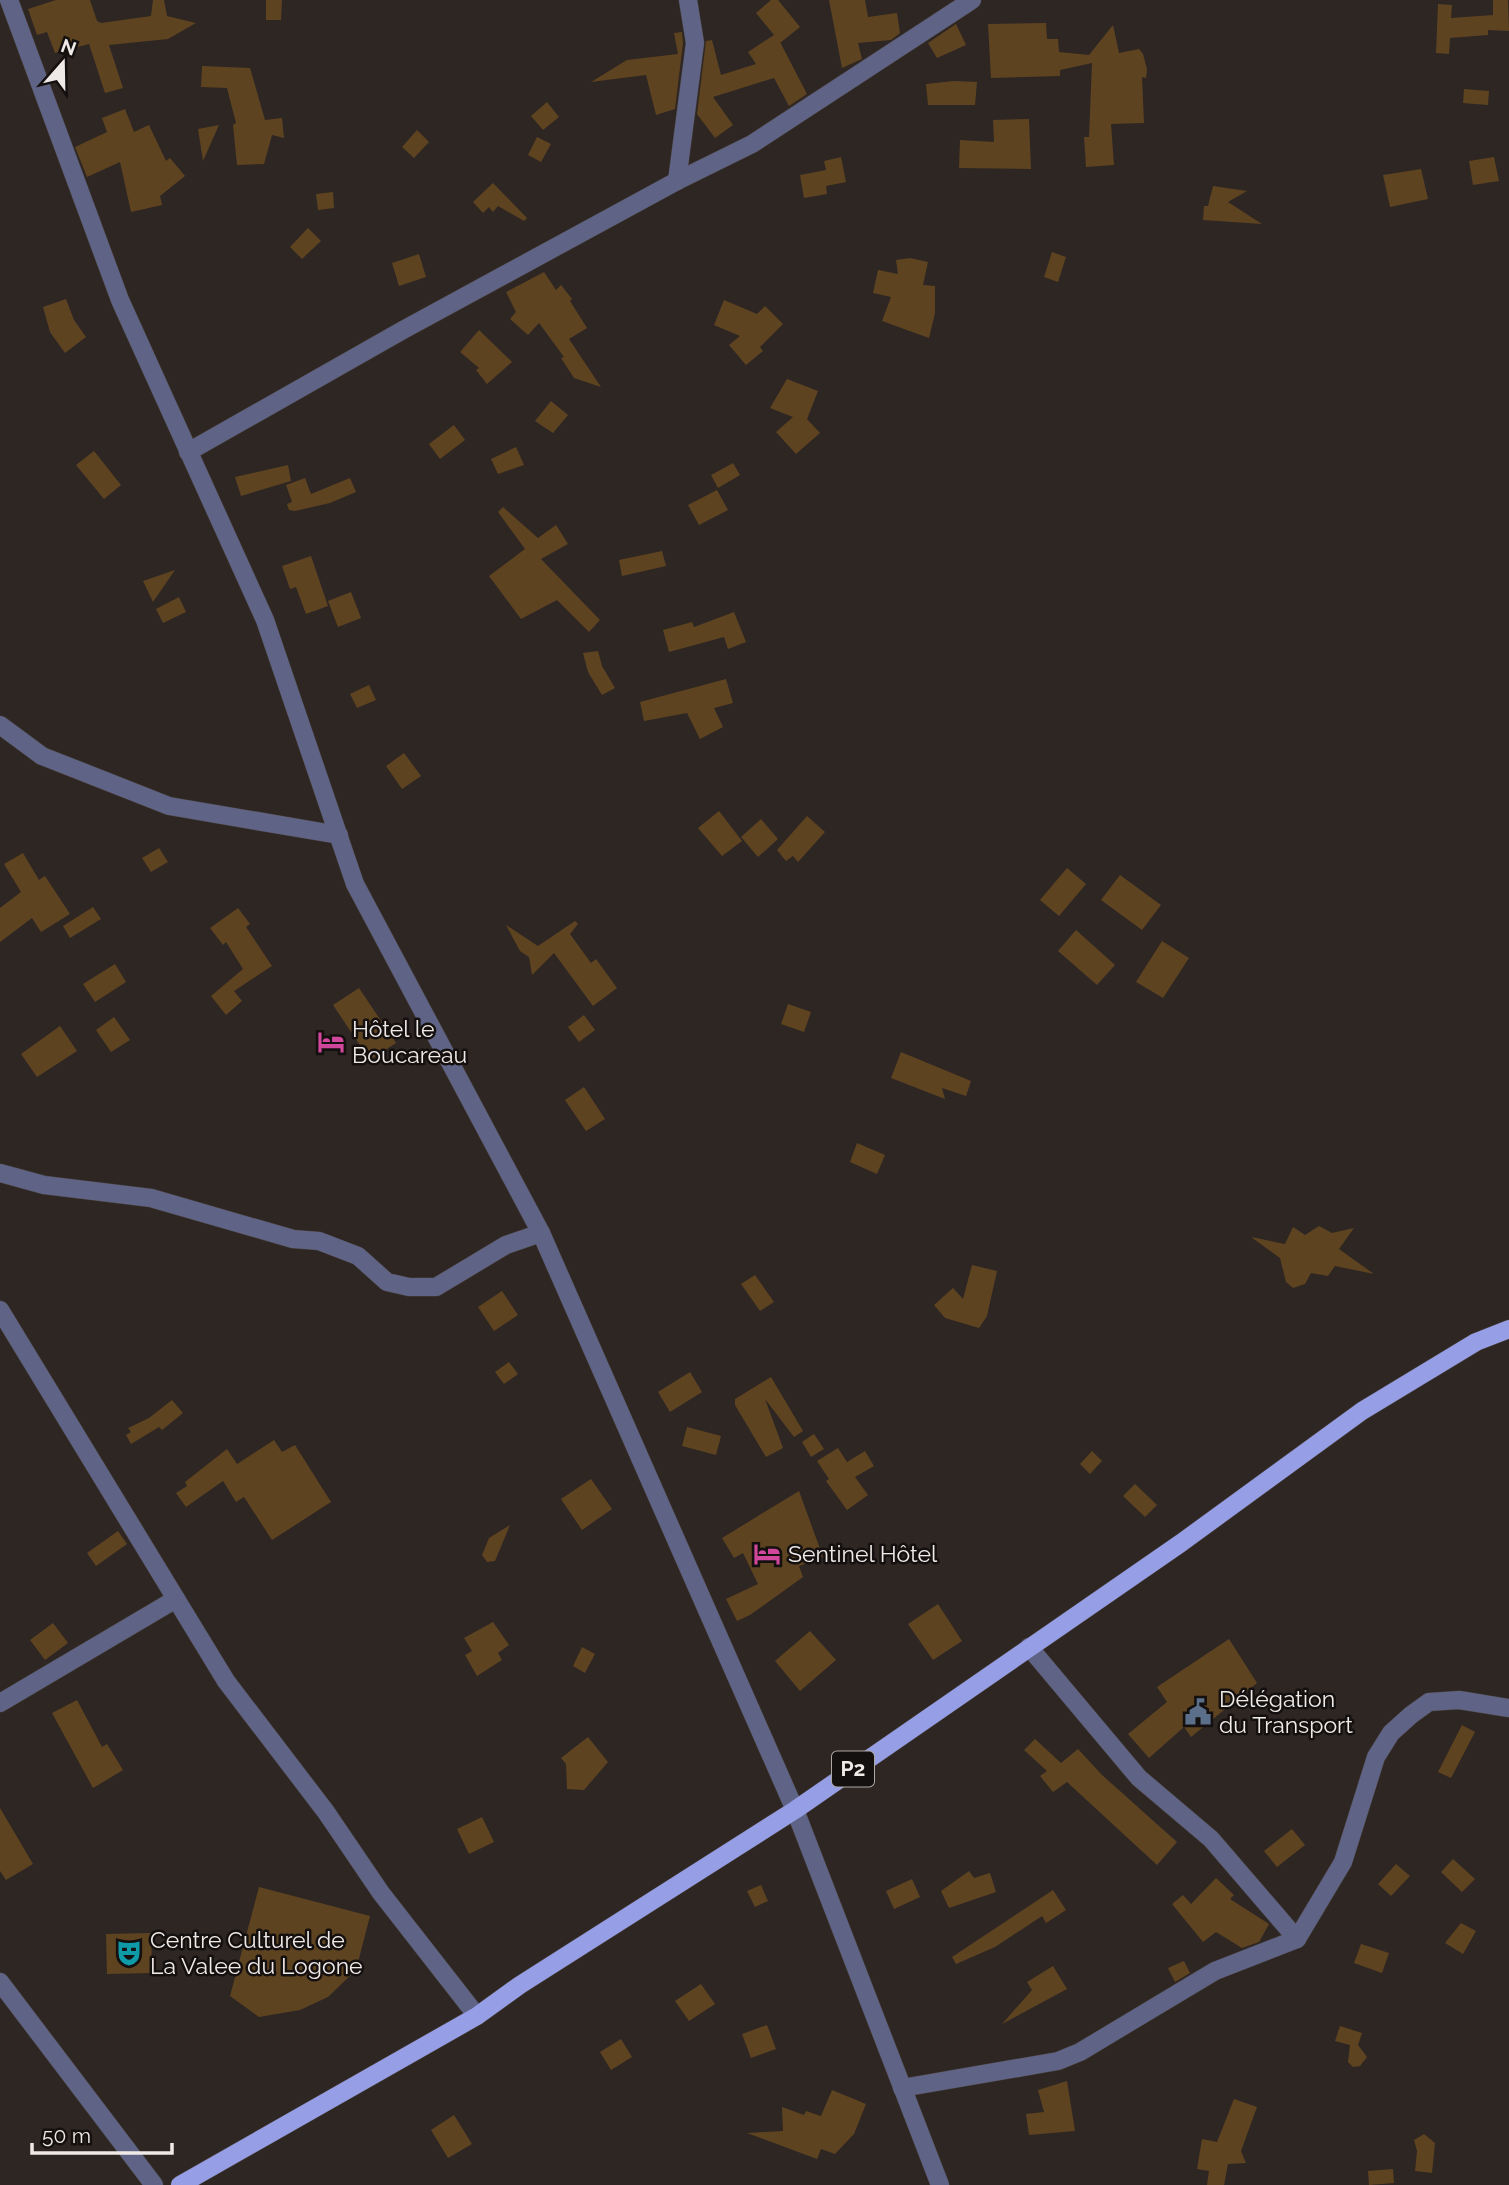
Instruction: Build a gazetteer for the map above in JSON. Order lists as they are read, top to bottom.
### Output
{
  "streets": {
    "main road": ["P2"]
  },
  "places": {
    "hotel": ["Hôtel le Boucareau", "Sentinel Hôtel"],
    "public building": ["Délégation du Transport"],
    "theatre": ["Centre Culturel de La Valee du Logone"]
  },
  "scale_bar": "50 m",
  "north": "top"
}
